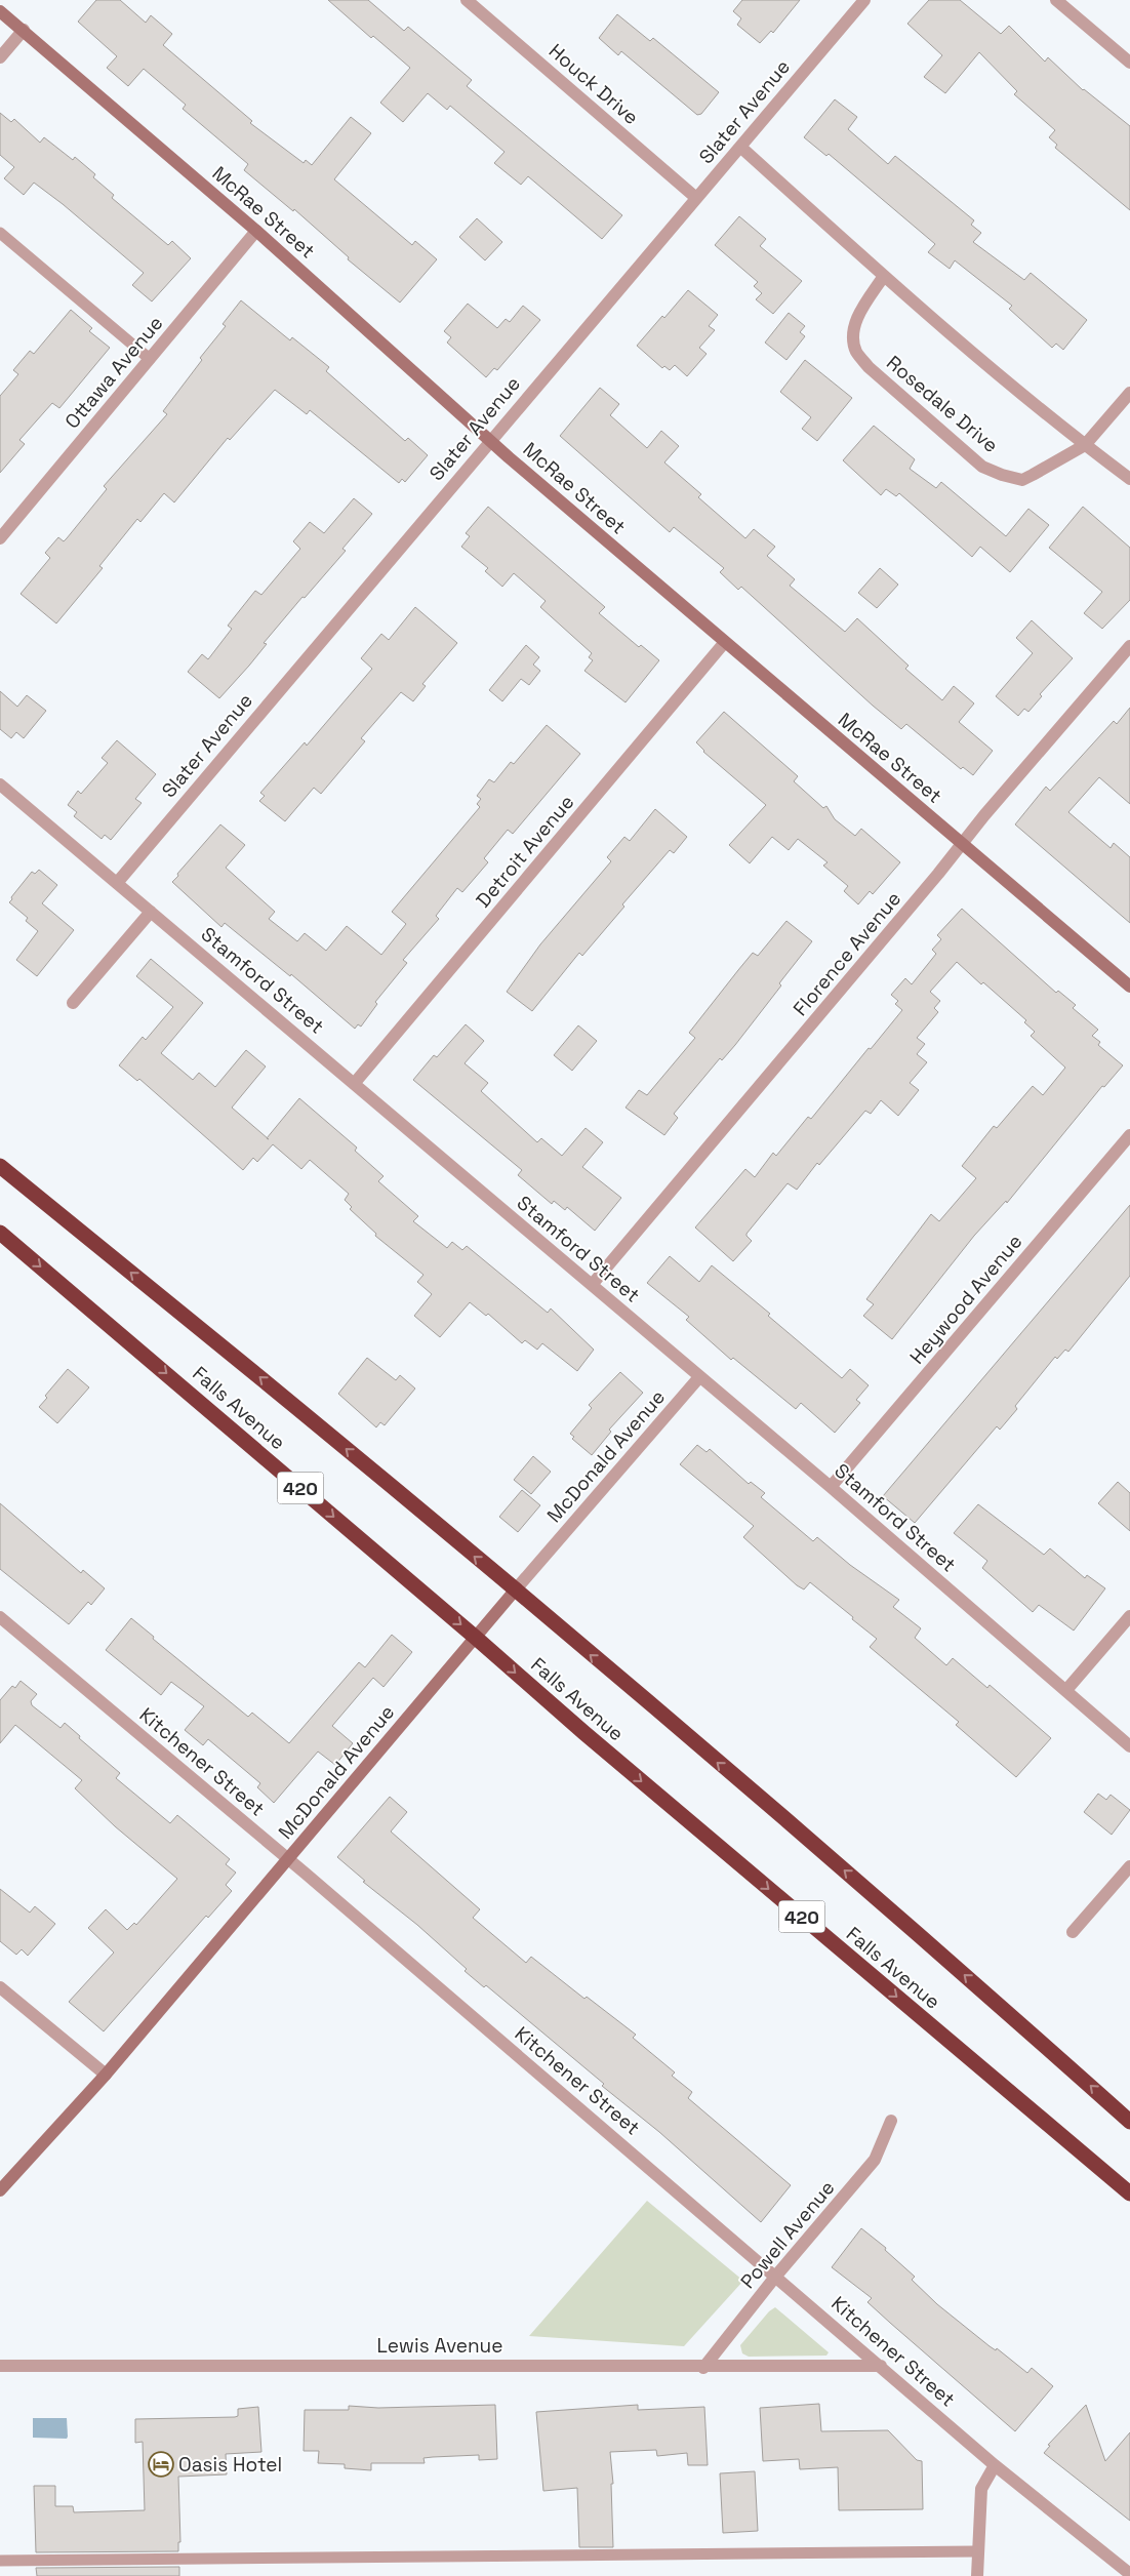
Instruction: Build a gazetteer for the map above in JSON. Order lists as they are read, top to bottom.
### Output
{
  "streets": {
    "highway": ["Falls Avenue", "420"],
    "street": [
      "Houck Drive",
      "Slater Avenue",
      "McRae Street",
      "Ottawa Avenue",
      "Rosedale Drive",
      "Detroit Avenue",
      "Florence Avenue",
      "Stamford Street",
      "Heywood Avenue",
      "McDonald Avenue",
      "Kitchener Street",
      "Powell Avenue",
      "Lewis Avenue"
    ]
  },
  "crossings": [
    ["Houck Drive", "Slater Avenue"],
    ["Slater Avenue", "McRae Street"],
    ["Slater Avenue", "Stamford Street"],
    ["McRae Street", "Ottawa Avenue"],
    ["McRae Street", "Detroit Avenue"],
    ["McRae Street", "Florence Avenue"],
    ["Detroit Avenue", "Stamford Street"],
    ["Florence Avenue", "Stamford Street"],
    ["Stamford Street", "Heywood Avenue"],
    ["Stamford Street", "McDonald Avenue"],
    ["Falls Avenue", "McDonald Avenue"],
    ["McDonald Avenue", "Kitchener Street"],
    ["Kitchener Street", "Powell Avenue"],
    ["Kitchener Street", "Lewis Avenue"],
    ["Powell Avenue", "Lewis Avenue"]
  ],
  "places": {
    "hotel": ["Oasis Hotel"]
  }
}
